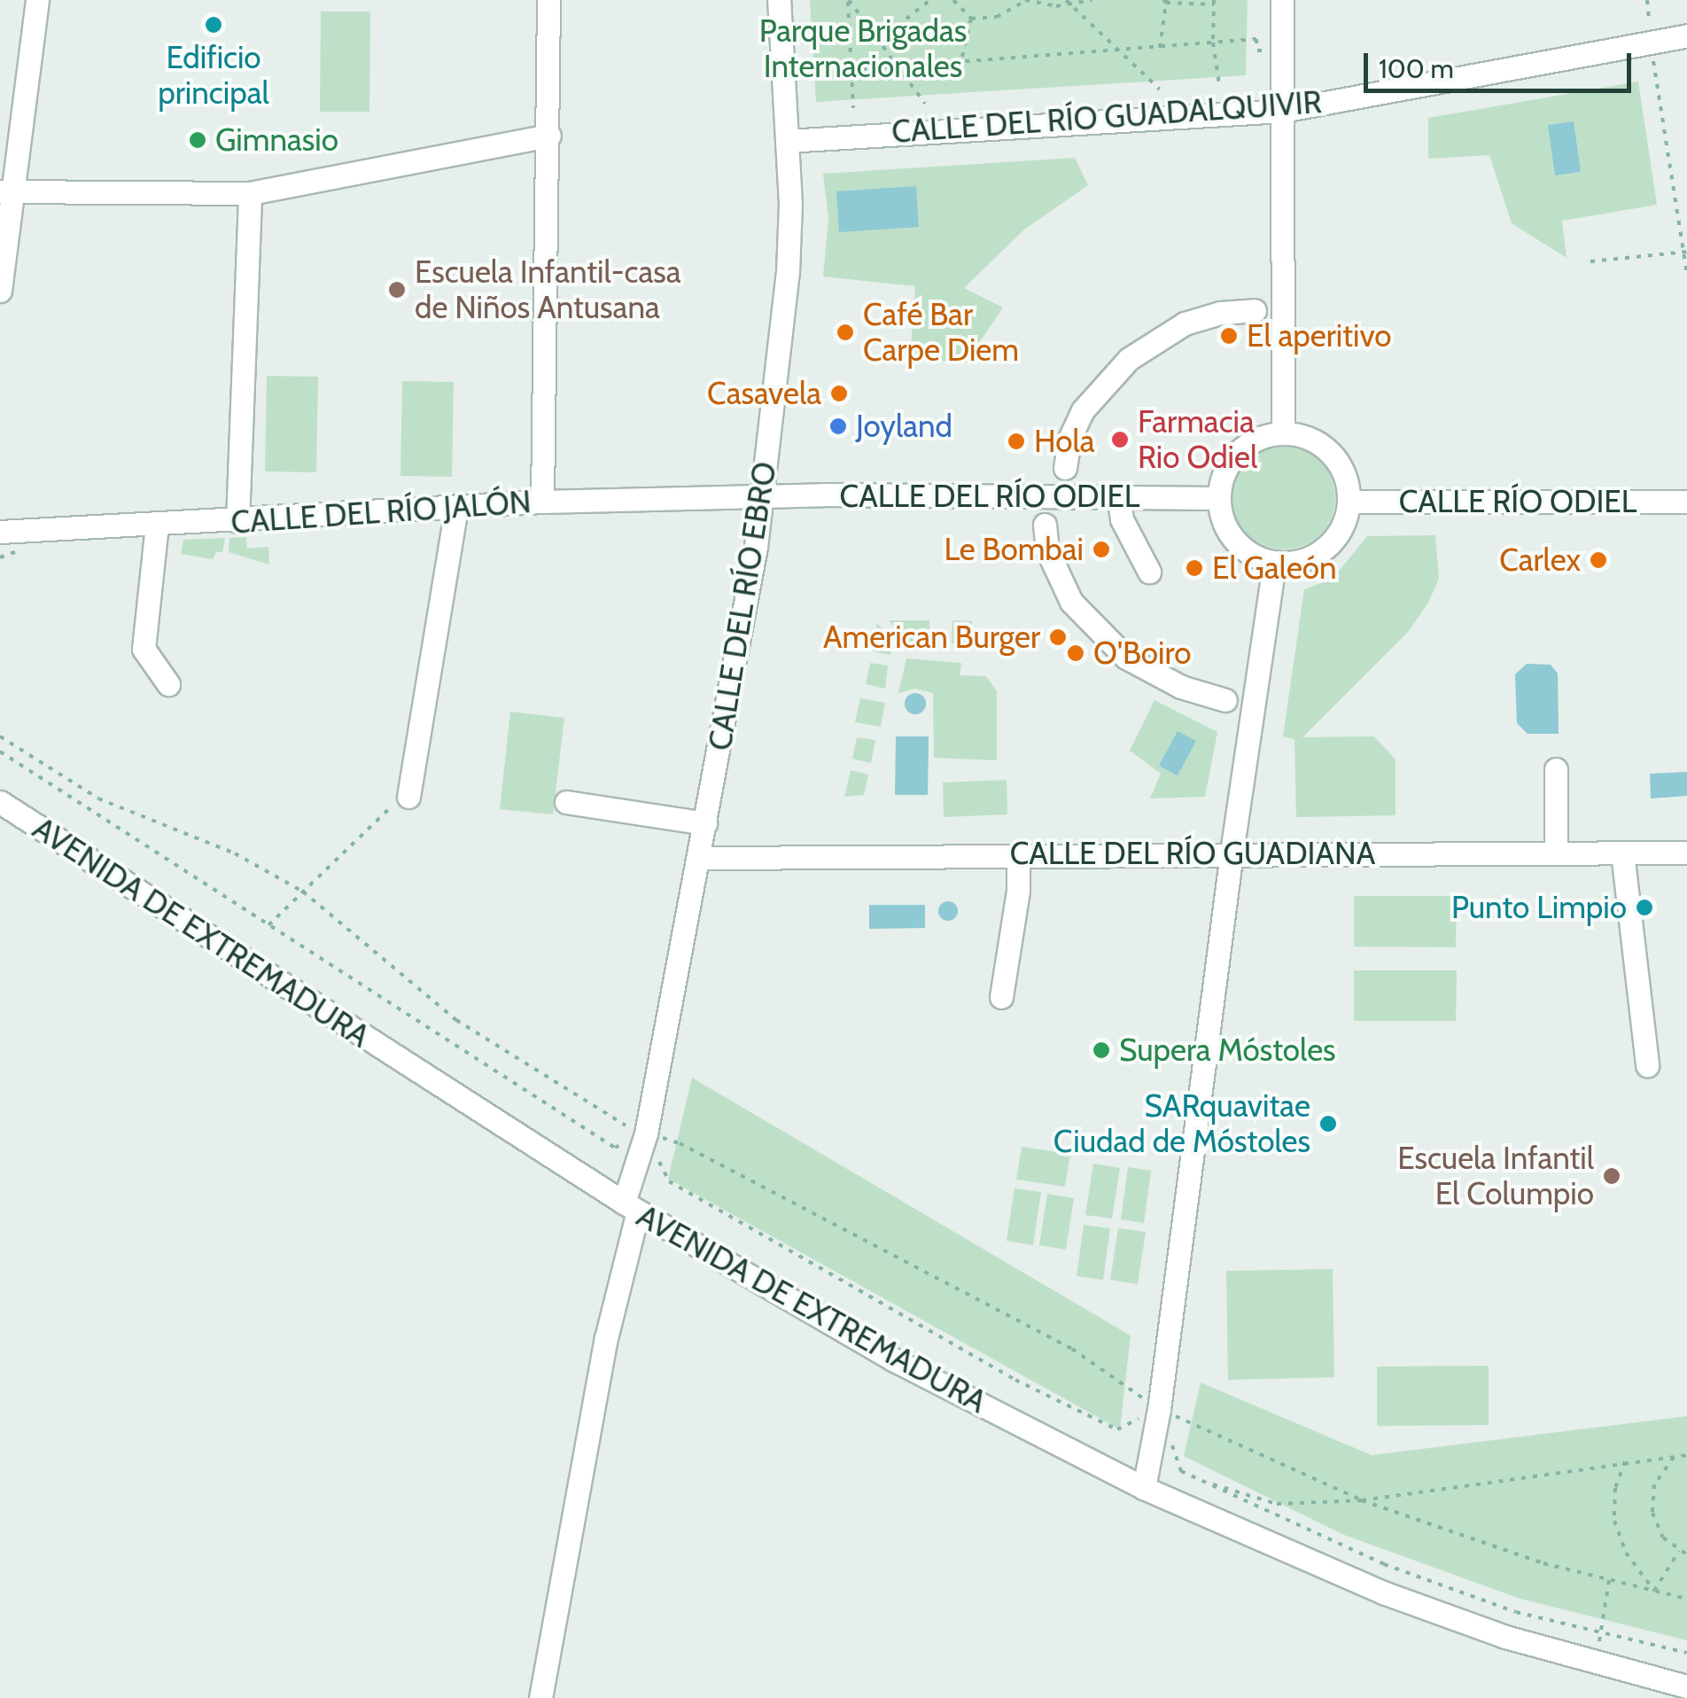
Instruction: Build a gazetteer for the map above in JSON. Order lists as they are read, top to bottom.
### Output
{
  "streets": {
    "street": [
      "CALLE DEL RÍO GUADALQUIVIR",
      "CALLE DEL RÍO ODIEL",
      "CALLE RÍO ODIEL",
      "CALLE DEL RÍO JALÓN",
      "CALLE DEL RÍO EBRO",
      "CALLE DEL RÍO GUADIANA",
      "AVENIDA DE EXTREMADURA"
    ]
  },
  "crossings": [
    ["CALLE DEL RÍO GUADALQUIVIR", "CALLE DEL RÍO EBRO"],
    ["CALLE DEL RÍO ODIEL", "CALLE RÍO ODIEL"],
    ["CALLE DEL RÍO ODIEL", "CALLE DEL RÍO JALÓN"],
    ["CALLE DEL RÍO ODIEL", "CALLE DEL RÍO EBRO"],
    ["CALLE DEL RÍO JALÓN", "CALLE DEL RÍO EBRO"],
    ["CALLE DEL RÍO EBRO", "CALLE DEL RÍO GUADIANA"],
    ["CALLE DEL RÍO EBRO", "AVENIDA DE EXTREMADURA"]
  ],
  "parks": ["Parque Brigadas Internacionales"],
  "places": [
    "Edificio principal",
    "Gimnasio",
    "Escuela Infantil-casa de Niños Antusana",
    "Café Bar Carpe Diem",
    "El aperitivo",
    "Casavela",
    "Joyland",
    "Farmacia Rio Odiel",
    "Hola",
    "Le Bombai",
    "Carlex",
    "El Galeón",
    "American Burger",
    "O'Boiro",
    "Punto Limpio",
    "Supera Móstoles",
    "SARquavitae Ciudad de Móstoles",
    "Escuela Infantil El Columpio"
  ],
  "scale_bar": "100 m"
}
